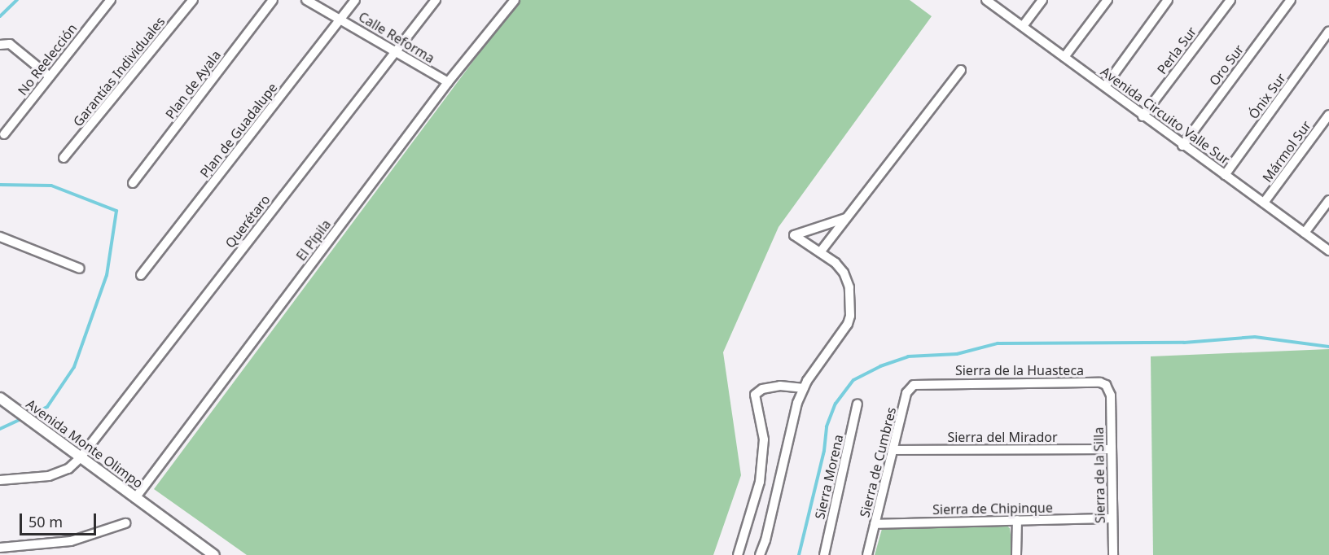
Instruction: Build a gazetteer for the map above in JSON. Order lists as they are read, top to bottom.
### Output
{
  "streets": {
    "street": [
      "Calle Reforma",
      "Perla Sur",
      "No Reelección",
      "Oro Sur",
      "Garantías Individuales",
      "Plan de Ayala",
      "Ónix Sur",
      "Avenida Circuito Valle Sur",
      "Plan de Guadalupe",
      "Mármol Sur",
      "Querétaro",
      "El Pípila",
      "Sierra de la Huasteca",
      "Sierra del Mirador",
      "Avenida Monte Olimpo",
      "Sierra de Cumbres",
      "Sierra de la Silla",
      "Sierra Morena",
      "Sierra de Chipinque"
    ]
  },
  "crossings": [
    ["Calle Reforma", "Plan de Guadalupe"],
    ["Calle Reforma", "Querétaro"],
    ["Calle Reforma", "El Pípila"],
    ["Perla Sur", "Avenida Circuito Valle Sur"],
    ["Oro Sur", "Avenida Circuito Valle Sur"],
    ["Ónix Sur", "Avenida Circuito Valle Sur"],
    ["Avenida Circuito Valle Sur", "Mármol Sur"],
    ["Querétaro", "Avenida Monte Olimpo"],
    ["El Pípila", "Avenida Monte Olimpo"],
    ["Sierra de la Huasteca", "Sierra de Cumbres"],
    ["Sierra de la Huasteca", "Sierra de la Silla"],
    ["Sierra del Mirador", "Sierra de Cumbres"],
    ["Sierra del Mirador", "Sierra de la Silla"],
    ["Sierra de Cumbres", "Sierra de Chipinque"],
    ["Sierra de la Silla", "Sierra de Chipinque"]
  ],
  "scale_bar": "50 m"
}
